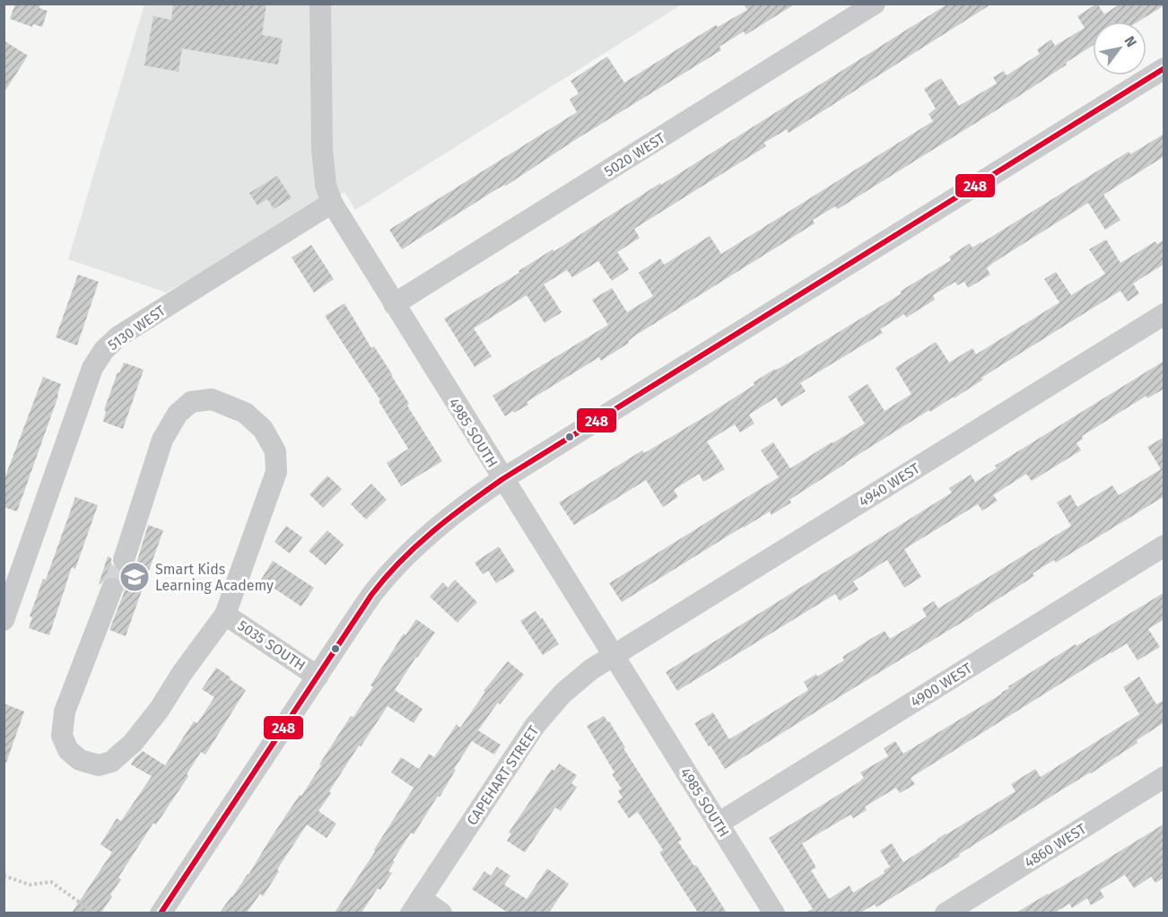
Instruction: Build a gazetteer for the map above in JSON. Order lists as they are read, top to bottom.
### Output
{
  "streets": {
    "street": [
      "5020 WEST",
      "5130 WEST",
      "4985 SOUTH",
      "4940 WEST",
      "5035 SOUTH",
      "4900 WEST",
      "CAPEHART STREET",
      "4860 WEST"
    ]
  },
  "crossings": [
    ["5020 WEST", "4985 SOUTH"],
    ["5130 WEST", "4985 SOUTH"],
    ["4985 SOUTH", "4940 WEST"],
    ["4985 SOUTH", "4900 WEST"],
    ["4985 SOUTH", "CAPEHART STREET"],
    ["4940 WEST", "CAPEHART STREET"]
  ],
  "places": {
    "school or university": ["Smart Kids Learning Academy"]
  },
  "lines": ["transit line 248"],
  "north": "top right"
}
